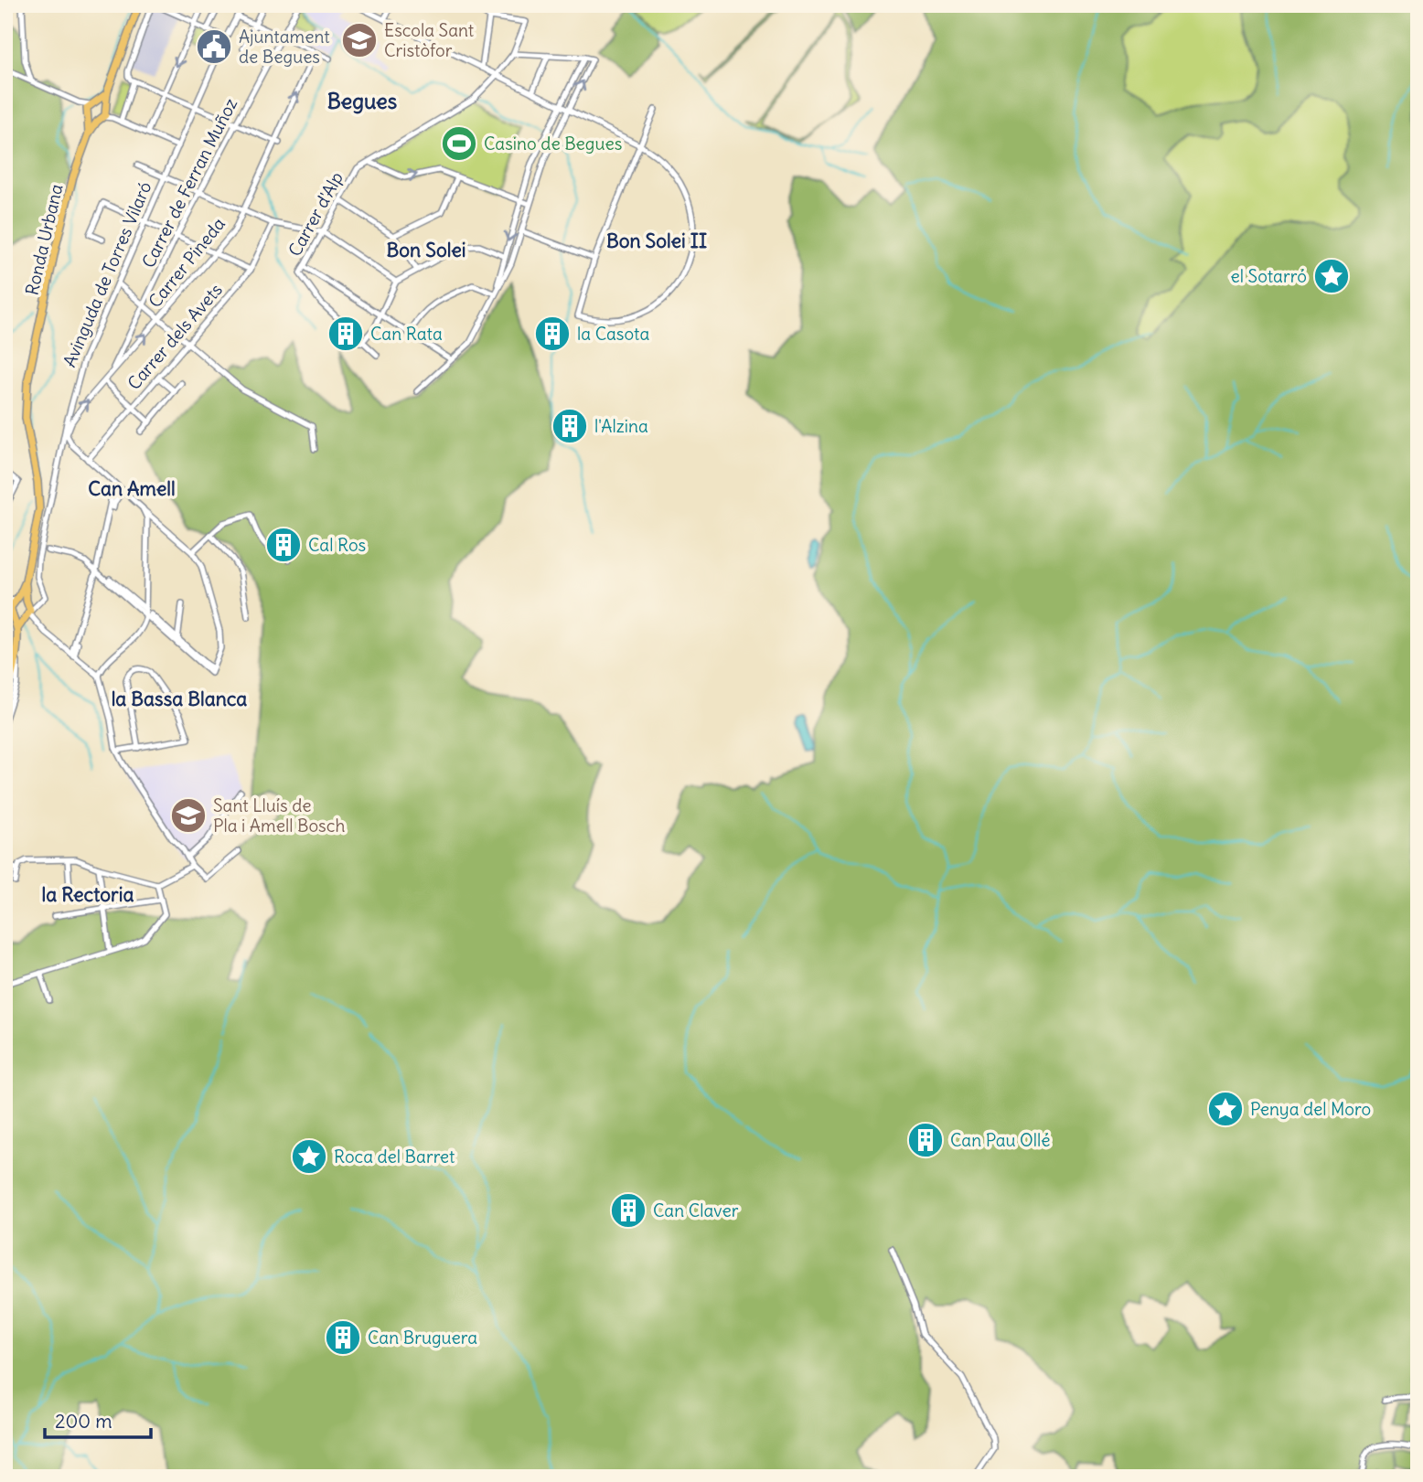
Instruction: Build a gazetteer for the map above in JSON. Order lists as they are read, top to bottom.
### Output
{
  "streets": {
    "main road": ["Ronda Urbana"],
    "street": [
      "Carrer de Ferran Muñoz",
      "Carrer d'Alp",
      "Carrer Pineda",
      "Avinguda de Torres Vilaró",
      "Carrer dels Avets"
    ]
  },
  "crossings": [
    ["Carrer de Ferran Muñoz", "Carrer Pineda"],
    ["Ronda Urbana", "Avinguda de Torres Vilaró"],
    ["Carrer Pineda", "Avinguda de Torres Vilaró"]
  ],
  "one_way": ["Carrer Pineda"],
  "districts": [
    "Begues",
    "Bon Solei II",
    "Bon Solei",
    "Can Amell",
    "la Bassa Blanca",
    "la Rectoria"
  ],
  "places": {
    "school or university": ["Escola Sant Cristòfor", "Sant Lluís de Pla i Amell Bosch"],
    "public building": ["Ajuntament de Begues"],
    "sports": ["Casino de Begues"],
    "place": ["el Sotarró", "Penya del Moro", "Roca del Barret"],
    "building": [
      "Can Rata",
      "la Casota",
      "l'Alzina",
      "Cal Ros",
      "Can Pau Ollé",
      "Can Claver",
      "Can Bruguera"
    ]
  },
  "scale_bar": "200 m"
}
